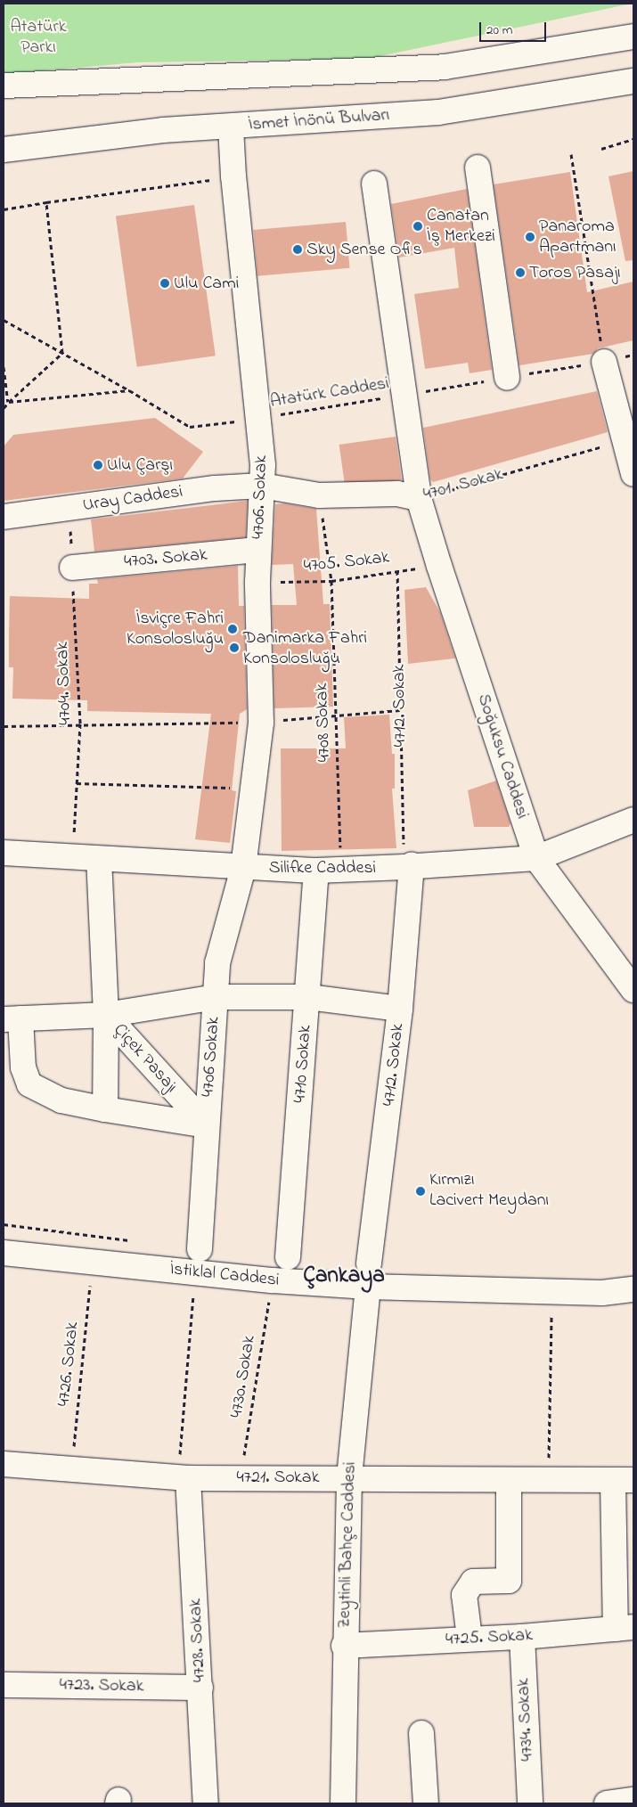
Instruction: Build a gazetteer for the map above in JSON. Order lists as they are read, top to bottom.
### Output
{
  "streets": {
    "street": [
      "İsmet İnönü Bulvarı",
      "4701. Sokak",
      "4706. Sokak",
      "Uray Caddesi",
      "4703. Sokak",
      "4712. Sokak",
      "Soğuksu Caddesi",
      "Silifke Caddesi",
      "4706 Sokak",
      "Çiçek Pasajı",
      "4710 Sokak",
      "İstiklal Caddesi",
      "4721. Sokak",
      "Zeytinli Bahçe Caddesi",
      "4725. Sokak",
      "4728. Sokak",
      "4723. Sokak",
      "4734. Sokak"
    ],
    "path": [
      "Atatürk Caddesi",
      "4705. Sokak",
      "4704. Sokak",
      "4708 Sokak",
      "4726. Sokak",
      "4730. Sokak"
    ]
  },
  "crossings": [
    ["İsmet İnönü Bulvarı", "4706. Sokak"],
    ["Atatürk Caddesi", "4706. Sokak"],
    ["Atatürk Caddesi", "Soğuksu Caddesi"],
    ["4701. Sokak", "4706. Sokak"],
    ["4701. Sokak", "Uray Caddesi"],
    ["4701. Sokak", "4708 Sokak"],
    ["4701. Sokak", "Soğuksu Caddesi"],
    ["4706. Sokak", "Uray Caddesi"],
    ["4706. Sokak", "4703. Sokak"],
    ["4706. Sokak", "4705. Sokak"],
    ["4706. Sokak", "Silifke Caddesi"],
    ["4706. Sokak", "4706 Sokak"],
    ["Uray Caddesi", "4704. Sokak"],
    ["4703. Sokak", "4704. Sokak"],
    ["4705. Sokak", "4712. Sokak"],
    ["4705. Sokak", "4708 Sokak"],
    ["4705. Sokak", "Soğuksu Caddesi"],
    ["4704. Sokak", "Silifke Caddesi"],
    ["4712. Sokak", "Silifke Caddesi"],
    ["4712. Sokak", "Çiçek Pasajı"],
    ["4712. Sokak", "İstiklal Caddesi"],
    ["4712. Sokak", "Zeytinli Bahçe Caddesi"],
    ["4708 Sokak", "Silifke Caddesi"],
    ["Soğuksu Caddesi", "Silifke Caddesi"],
    ["Silifke Caddesi", "4706 Sokak"],
    ["Silifke Caddesi", "Çiçek Pasajı"],
    ["Silifke Caddesi", "4710 Sokak"],
    ["4706 Sokak", "Çiçek Pasajı"],
    ["4706 Sokak", "İstiklal Caddesi"],
    ["Çiçek Pasajı", "4710 Sokak"],
    ["İstiklal Caddesi", "4726. Sokak"],
    ["İstiklal Caddesi", "4730. Sokak"],
    ["İstiklal Caddesi", "Zeytinli Bahçe Caddesi"],
    ["4726. Sokak", "4721. Sokak"],
    ["4730. Sokak", "4721. Sokak"],
    ["4721. Sokak", "Zeytinli Bahçe Caddesi"],
    ["4721. Sokak", "4728. Sokak"],
    ["Zeytinli Bahçe Caddesi", "4725. Sokak"],
    ["4725. Sokak", "4734. Sokak"],
    ["4728. Sokak", "4723. Sokak"]
  ],
  "districts": ["Çankaya"],
  "parks": ["Atatürk Parkı"],
  "places": [
    "Canatan İş Merkezi",
    "Panaroma Apartmanı",
    "Sky Sense Ofis",
    "Toros Pasajı",
    "Ulu Cami",
    "Ulu Çarşı",
    "İsviçre Fahri Konsolosluğu",
    "Danimarka Fahri Konsolosluğu",
    "Kırmızı Lacivert Meydanı"
  ],
  "scale_bar": "20 m"
}
